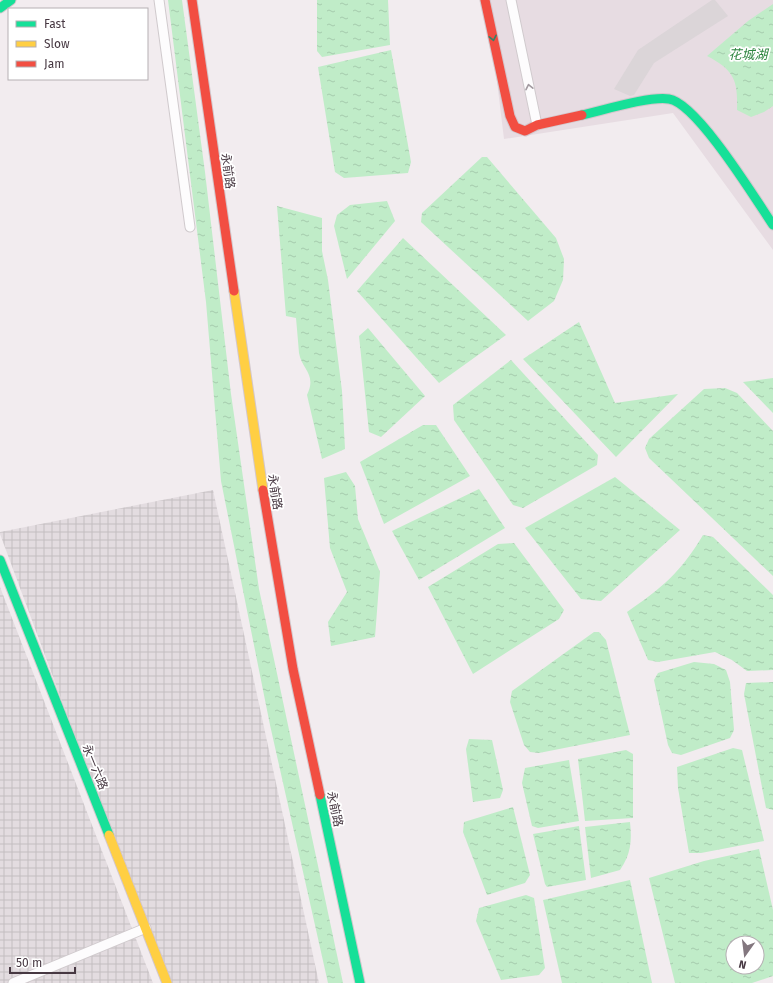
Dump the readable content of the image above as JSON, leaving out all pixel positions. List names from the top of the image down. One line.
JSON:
{"streets":{"street":["永前路","永一六路"]},"water":["花城湖"],"legend":["Fast","Slow","Jam"],"scale_bar":"50 m","north":"bottom"}
